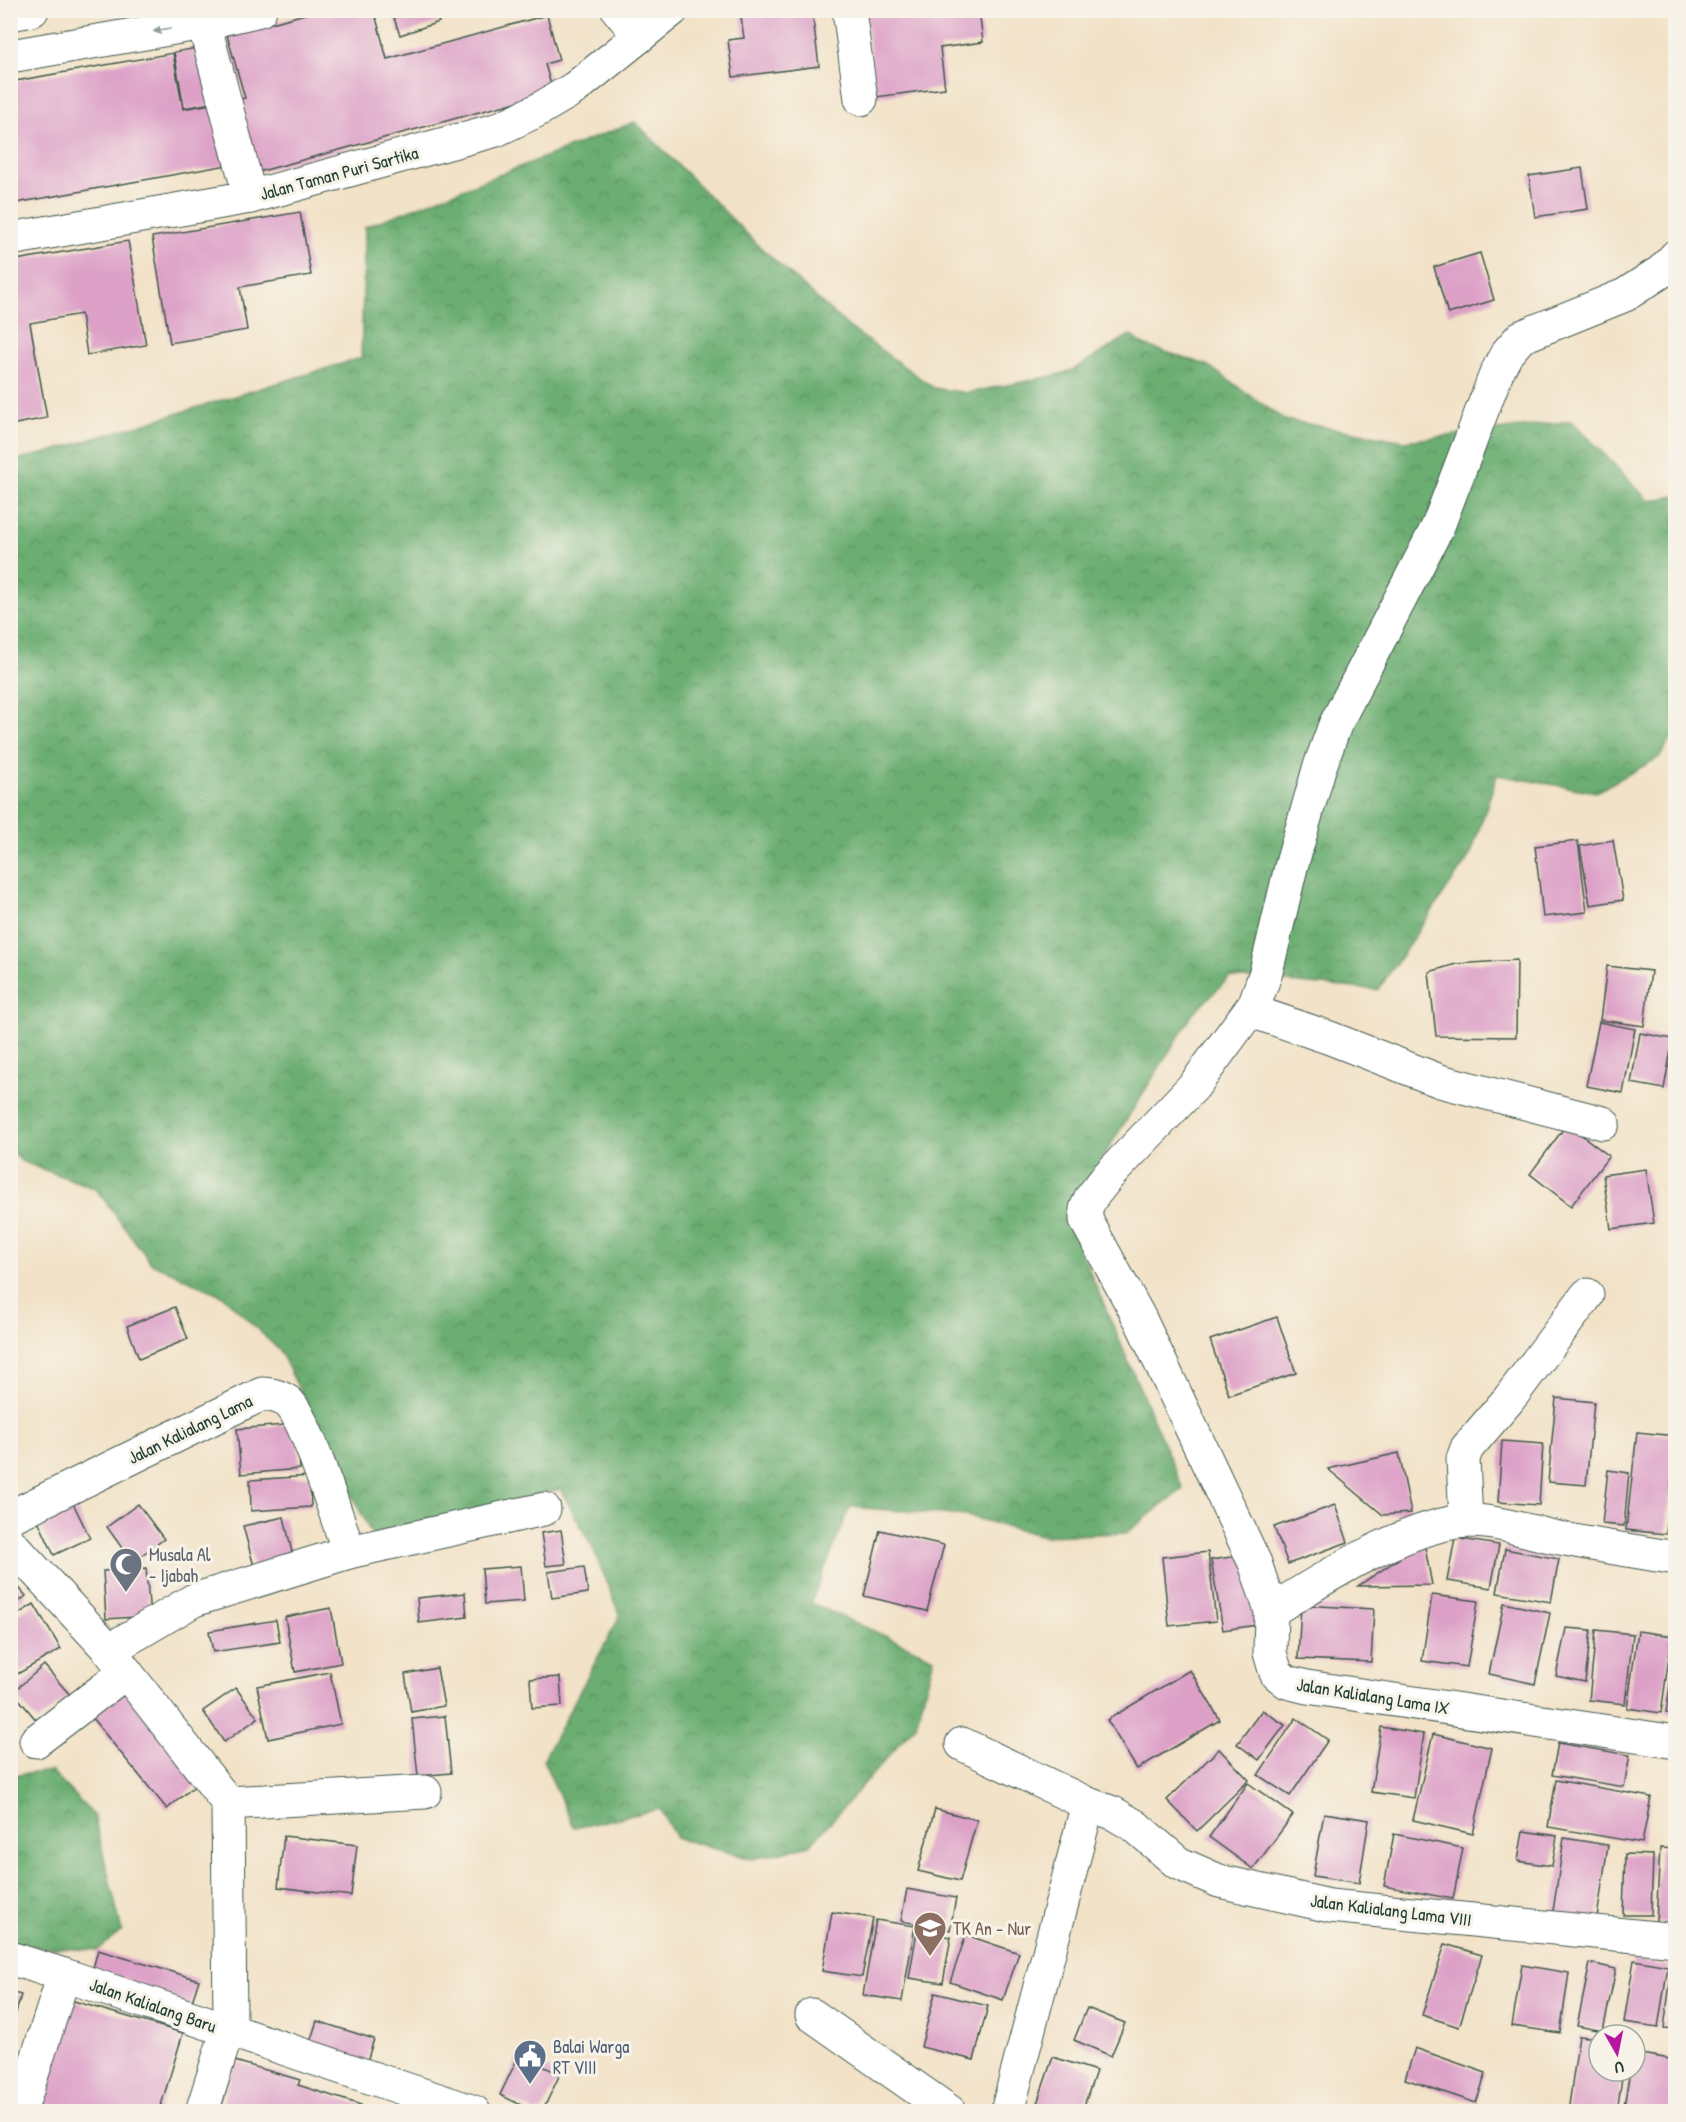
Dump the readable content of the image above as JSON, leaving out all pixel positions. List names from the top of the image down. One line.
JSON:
{"streets":{"street":["Jalan Taman Puri Sartika","Jalan Kalialang Lama","Jalan Kalialang Lama IX","Jalan Kalialang Lama VIII","Jalan Kalialang Baru"]},"places":{"mosque":["Musala Al - Ijabah"],"school or university":["TK An - Nur"],"public building":["Balai Warga RT VIII"]},"north":"bottom"}
